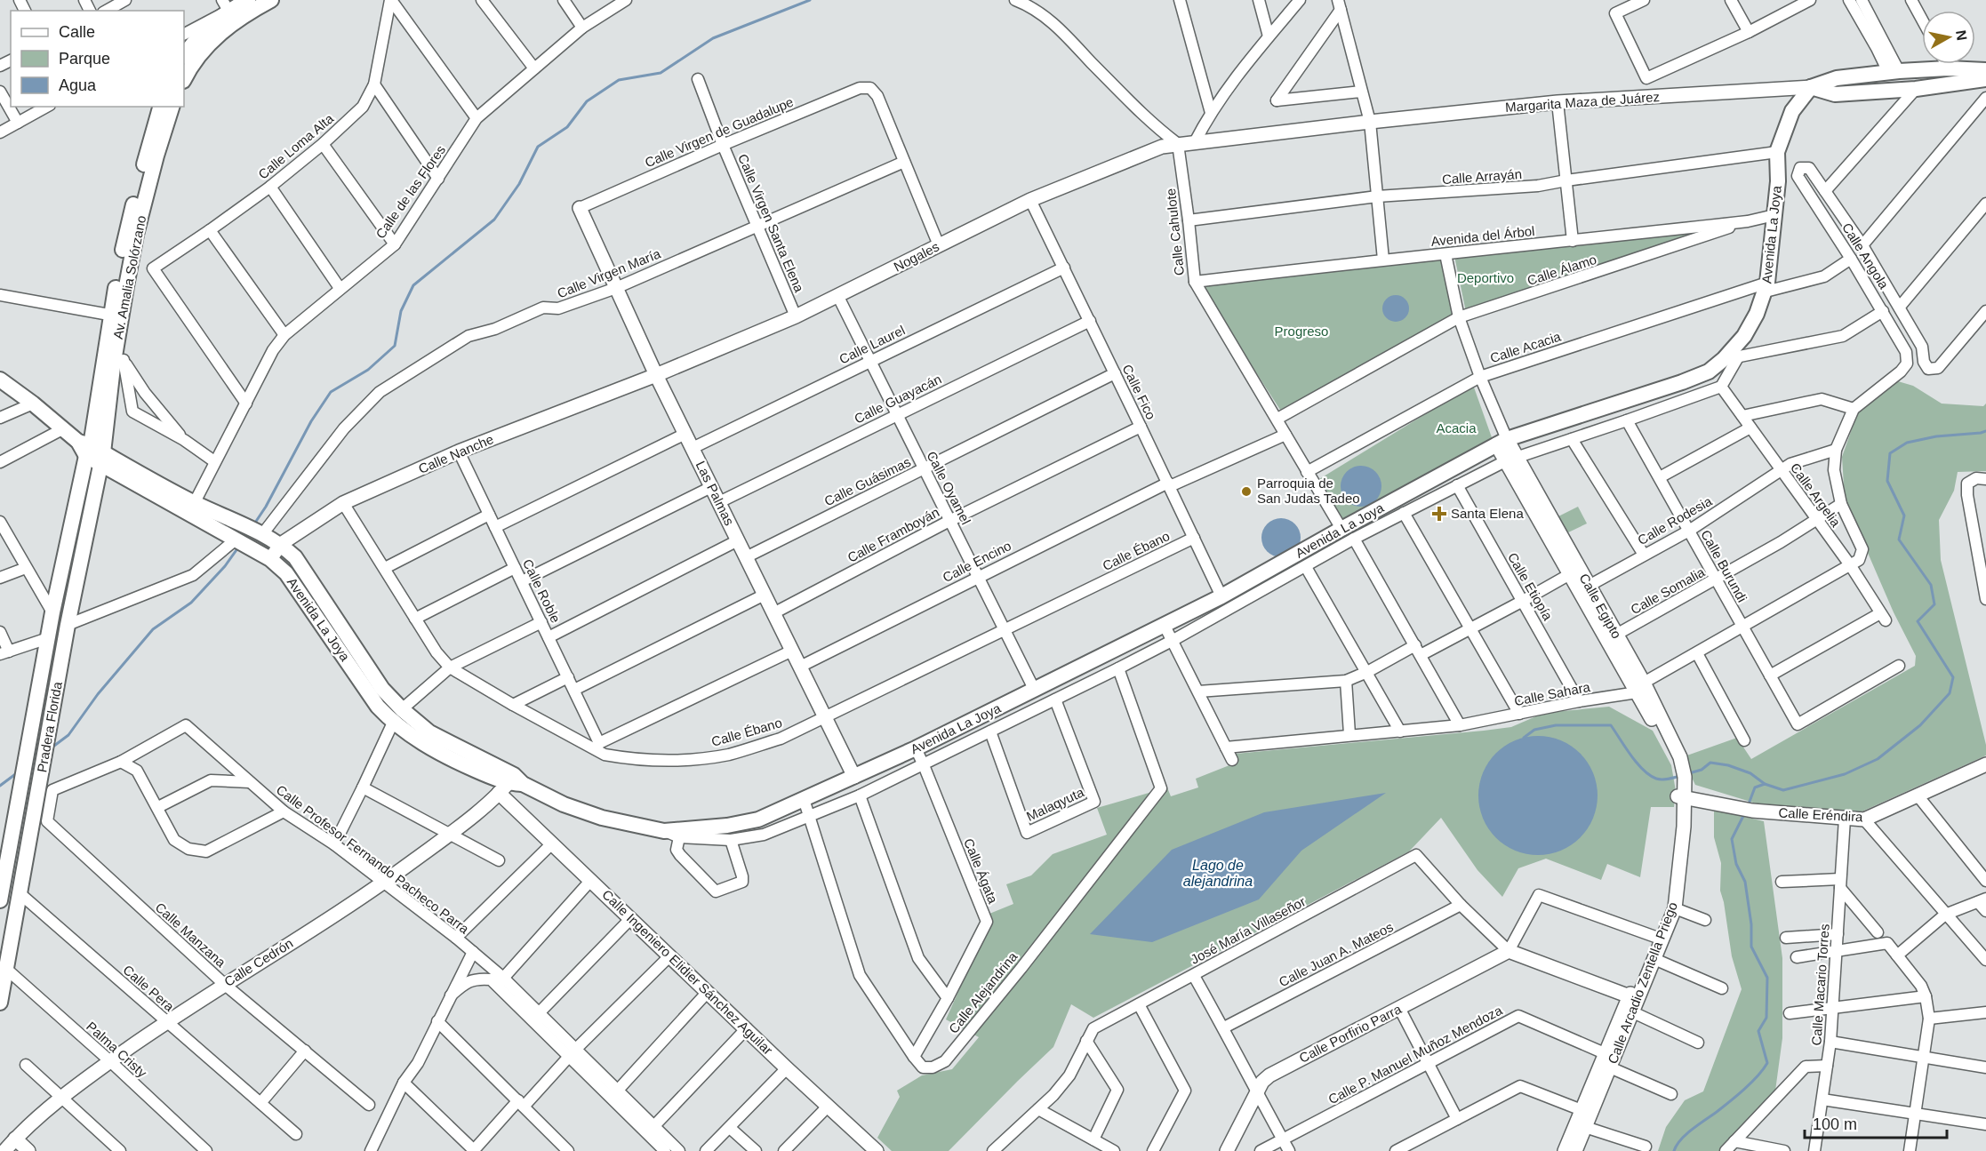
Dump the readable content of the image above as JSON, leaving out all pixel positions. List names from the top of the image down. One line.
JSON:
{"streets":{"main road":["Margarita Maza de Juárez","Avenida La Joya","Av. Amalia Solórzano","Pradera Florida"],"street":["Calle Virgen de Guadalupe","Calle Loma Alta","Calle Arrayán","Calle de las Flores","Calle Virgen Santa Elena","Calle Cahulote","Avenida del Árbol","Calle Angola","Nogales","Calle Álamo","Calle Virgen María","Calle Laurel","Calle Acacia","Calle Fico","Calle Guayacán","Calle Nanche","Calle Guásimas","Calle Oyamel","Las Palmas","Calle Argelia","Calle Rodesia","Calle Framboyán","Calle Ébano","Calle Encino","Calle Burundi","Calle Etiopía","Calle Roble","Calle Somalia","Calle Egipto","Calle Sahara","Malaqyuta","Calle Eréndira","Calle Profesor Fernando Pacheco Parra","Calle Ágata","José María Villaseñor","Calle Manzana","Calle Juan A. Mateos","Calle Cedrón","Calle Ingeniero Elidier Sánchez Aguilar","Calle Arcadio Zentella Priego","Calle Macario Torres","Calle Pera","Calle Alejandrina","Calle Porfirio Parra","Palma Cristy","Calle P. Manuel Muñoz Mendoza"]},"crossings":[["Margarita Maza de Juárez","Calle Cahulote"],["Margarita Maza de Juárez","Avenida La Joya"],["Margarita Maza de Juárez","Nogales"],["Calle Virgen de Guadalupe","Calle Virgen Santa Elena"],["Calle Virgen de Guadalupe","Calle Virgen María"],["Calle Virgen de Guadalupe","Las Palmas"],["Calle Loma Alta","Calle de las Flores"],["Calle Arrayán","Calle Cahulote"],["Calle Arrayán","Avenida La Joya"],["Calle de las Flores","Avenida La Joya"],["Calle Virgen Santa Elena","Nogales"],["Calle Virgen Santa Elena","Calle Virgen María"],["Calle Cahulote","Avenida La Joya"],["Calle Cahulote","Avenida del Árbol"],["Calle Cahulote","Nogales"],["Calle Cahulote","Calle Álamo"],["Calle Cahulote","Calle Acacia"],["Calle Cahulote","Calle Encino"],["Avenida La Joya","Avenida del Árbol"],["Avenida La Joya","Calle Virgen María"],["Avenida La Joya","Av. Amalia Solórzano"],["Avenida La Joya","Calle Acacia"],["Avenida La Joya","Calle Fico"],["Avenida La Joya","Calle Nanche"],["Avenida La Joya","Calle Oyamel"],["Avenida La Joya","Las Palmas"],["Avenida La Joya","Calle Argelia"],["Avenida La Joya","Calle Burundi"],["Avenida La Joya","Calle Etiopía"],["Avenida La Joya","Calle Egipto"],["Avenida La Joya","Pradera Florida"],["Avenida La Joya","Malaqyuta"],["Avenida La Joya","Calle Ágata"],["Avenida La Joya","Calle Cedrón"],["Avenida La Joya","Calle Ingeniero Elidier Sánchez Aguilar"],["Avenida La Joya","Calle Alejandrina"],["Avenida del Árbol","Calle Álamo"],["Calle Angola","Calle Acacia"],["Calle Angola","Calle Argelia"],["Calle Angola","Calle Rodesia"],["Calle Angola","Calle Somalia"],["Calle Angola","Calle Sahara"],["Nogales","Calle Fico"],["Nogales","Calle Nanche"],["Nogales","Calle Oyamel"],["Nogales","Las Palmas"],["Calle Virgen María","Las Palmas"],["Av. Amalia Solórzano","Pradera Florida"],["Calle Laurel","Calle Fico"],["Calle Laurel","Calle Oyamel"],["Calle Laurel","Las Palmas"],["Calle Fico","Calle Guayacán"],["Calle Fico","Calle Guásimas"],["Calle Fico","Calle Framboyán"],["Calle Fico","Calle Ébano"],["Calle Fico","Calle Encino"],["Calle Guayacán","Calle Oyamel"],["Calle Guayacán","Las Palmas"],["Calle Nanche","Las Palmas"],["Calle Nanche","Calle Ébano"],["Calle Nanche","Calle Roble"],["Calle Guásimas","Calle Oyamel"],["Calle Guásimas","Las Palmas"],["Calle Oyamel","Calle Framboyán"],["Calle Oyamel","Calle Ébano"],["Calle Oyamel","Calle Encino"],["Las Palmas","Calle Framboyán"],["Las Palmas","Calle Ébano"],["Las Palmas","Calle Encino"],["Calle Argelia","Calle Rodesia"],["Calle Argelia","Calle Burundi"],["Calle Argelia","Calle Somalia"],["Calle Argelia","Calle Sahara"],["Calle Rodesia","Calle Burundi"],["Calle Rodesia","Calle Egipto"],["Calle Ébano","Calle Roble"],["Calle Burundi","Calle Somalia"],["Calle Burundi","Calle Sahara"],["Calle Etiopía","Calle Sahara"],["Calle Somalia","Calle Egipto"],["Calle Egipto","Calle Sahara"],["Calle Egipto","Calle Arcadio Zentella Priego"],["Pradera Florida","Calle Pera"],["Pradera Florida","Palma Cristy"],["Calle Eréndira","Calle Arcadio Zentella Priego"],["Calle Eréndira","Calle Macario Torres"],["Calle Profesor Fernando Pacheco Parra","Calle Manzana"],["Calle Profesor Fernando Pacheco Parra","Calle Cedrón"],["Calle Ágata","Calle Alejandrina"],["José María Villaseñor","Calle Juan A. Mateos"],["Calle Manzana","Calle Cedrón"],["Calle Cedrón","Calle Ingeniero Elidier Sánchez Aguilar"],["Calle Cedrón","Calle Pera"],["Calle Cedrón","Palma Cristy"],["Calle Arcadio Zentella Priego","Calle P. Manuel Muñoz Mendoza"]],"water":["Lago de alejandrina"],"parks":["Deportivo","Progreso","Acacia"],"places":{"other":["Parroquia de San Judas Tadeo"],"health":["Santa Elena"]},"legend":["Calle","Parque","Agua"],"scale_bar":"100 m","north":"right"}
